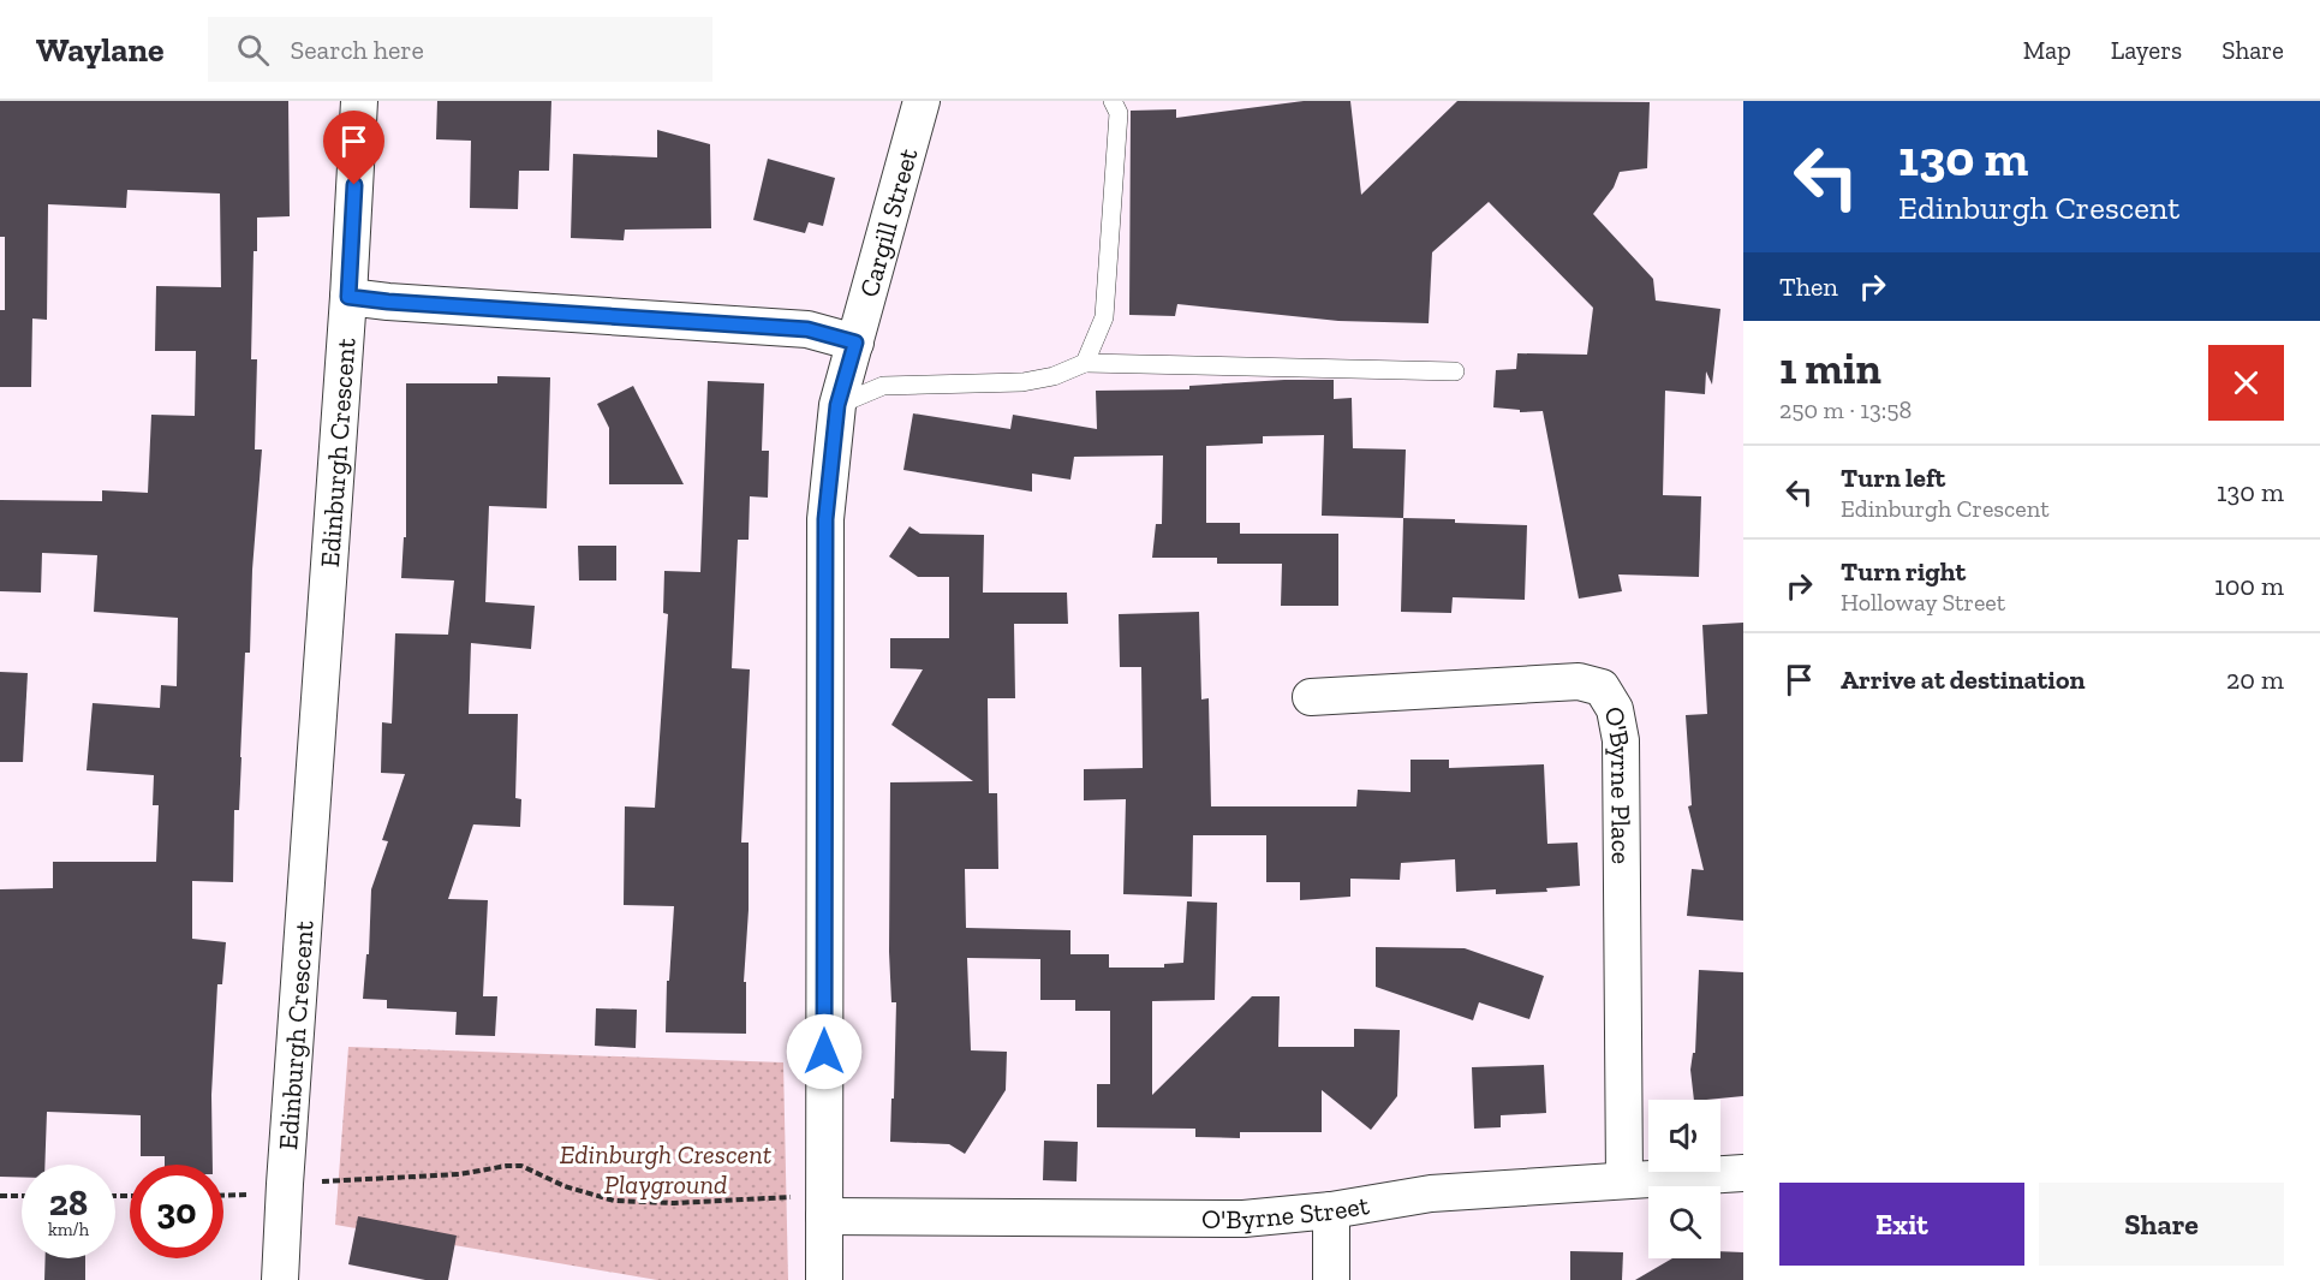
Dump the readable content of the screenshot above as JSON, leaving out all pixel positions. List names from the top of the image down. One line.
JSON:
{"streets":{"street":["Cargill Street","Edinburgh Crescent","O'Byrne Place","O'Byrne Street"]},"crossings":[["O'Byrne Place","O'Byrne Street"]],"parks":["Edinburgh Crescent Playground"],"page":{"header":"Waylane","search":"Search here","nav":["Map","Layers","Share"],"turn":["130 m","Edinburgh Crescent"],"then":"Then","heading":["1 min","250 m · 13:58"],"list":[{"name":"Turn left","note":"Edinburgh Crescent","value":"130 m"},{"name":"Turn right","note":"Holloway Street","value":"100 m"},{"name":"Arrive at destination","value":"20 m"}],"speed":"28 km/h","limit":"30","buttons":["Exit","Share"]}}
